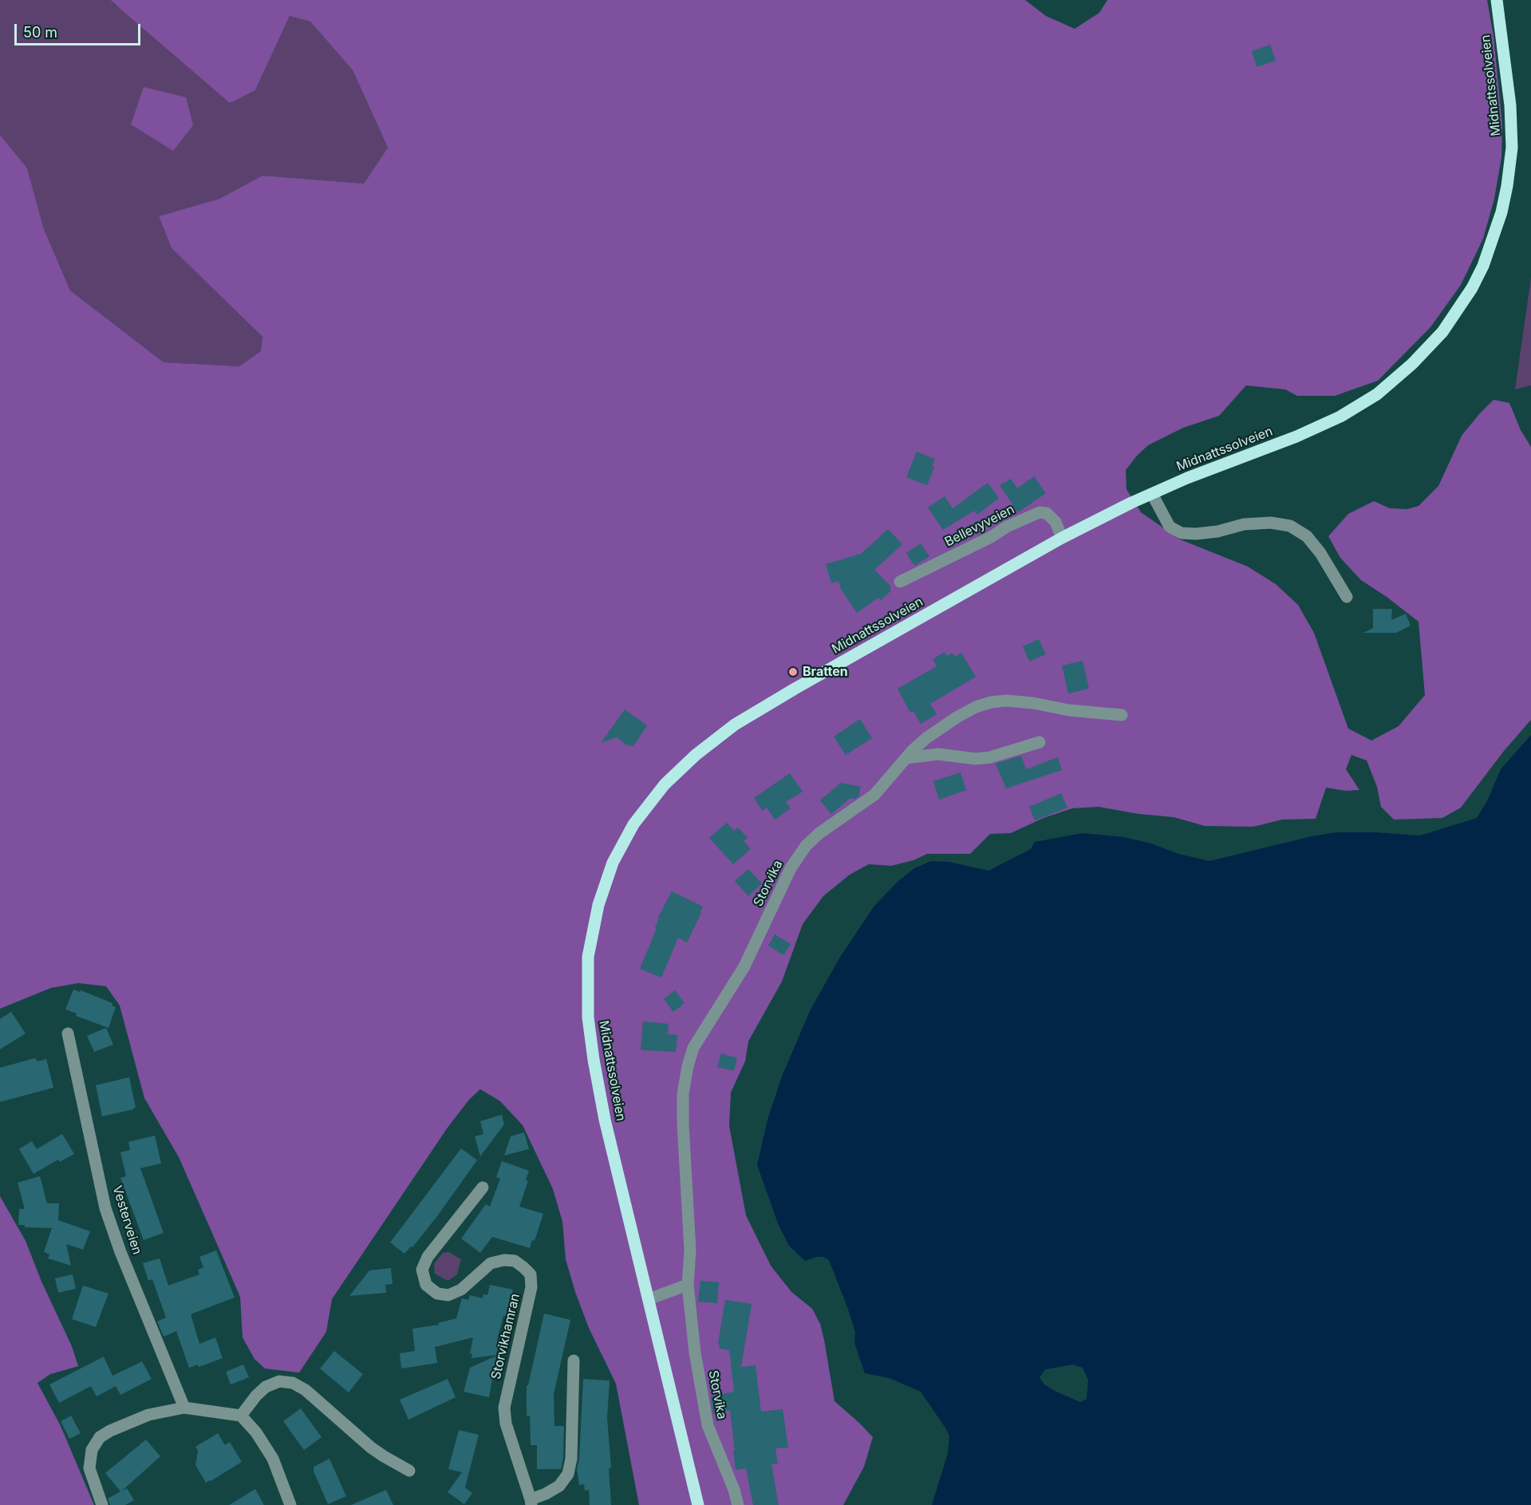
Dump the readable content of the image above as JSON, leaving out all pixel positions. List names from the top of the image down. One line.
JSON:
{"streets":{"main road":["Midnattssolveien"],"street":["Bellevyveien","Storvika","Vesterveien","Storvikhamran"]},"crossings":[["Midnattssolveien","Bellevyveien"]],"places":["Bratten"],"scale_bar":"50 m"}
